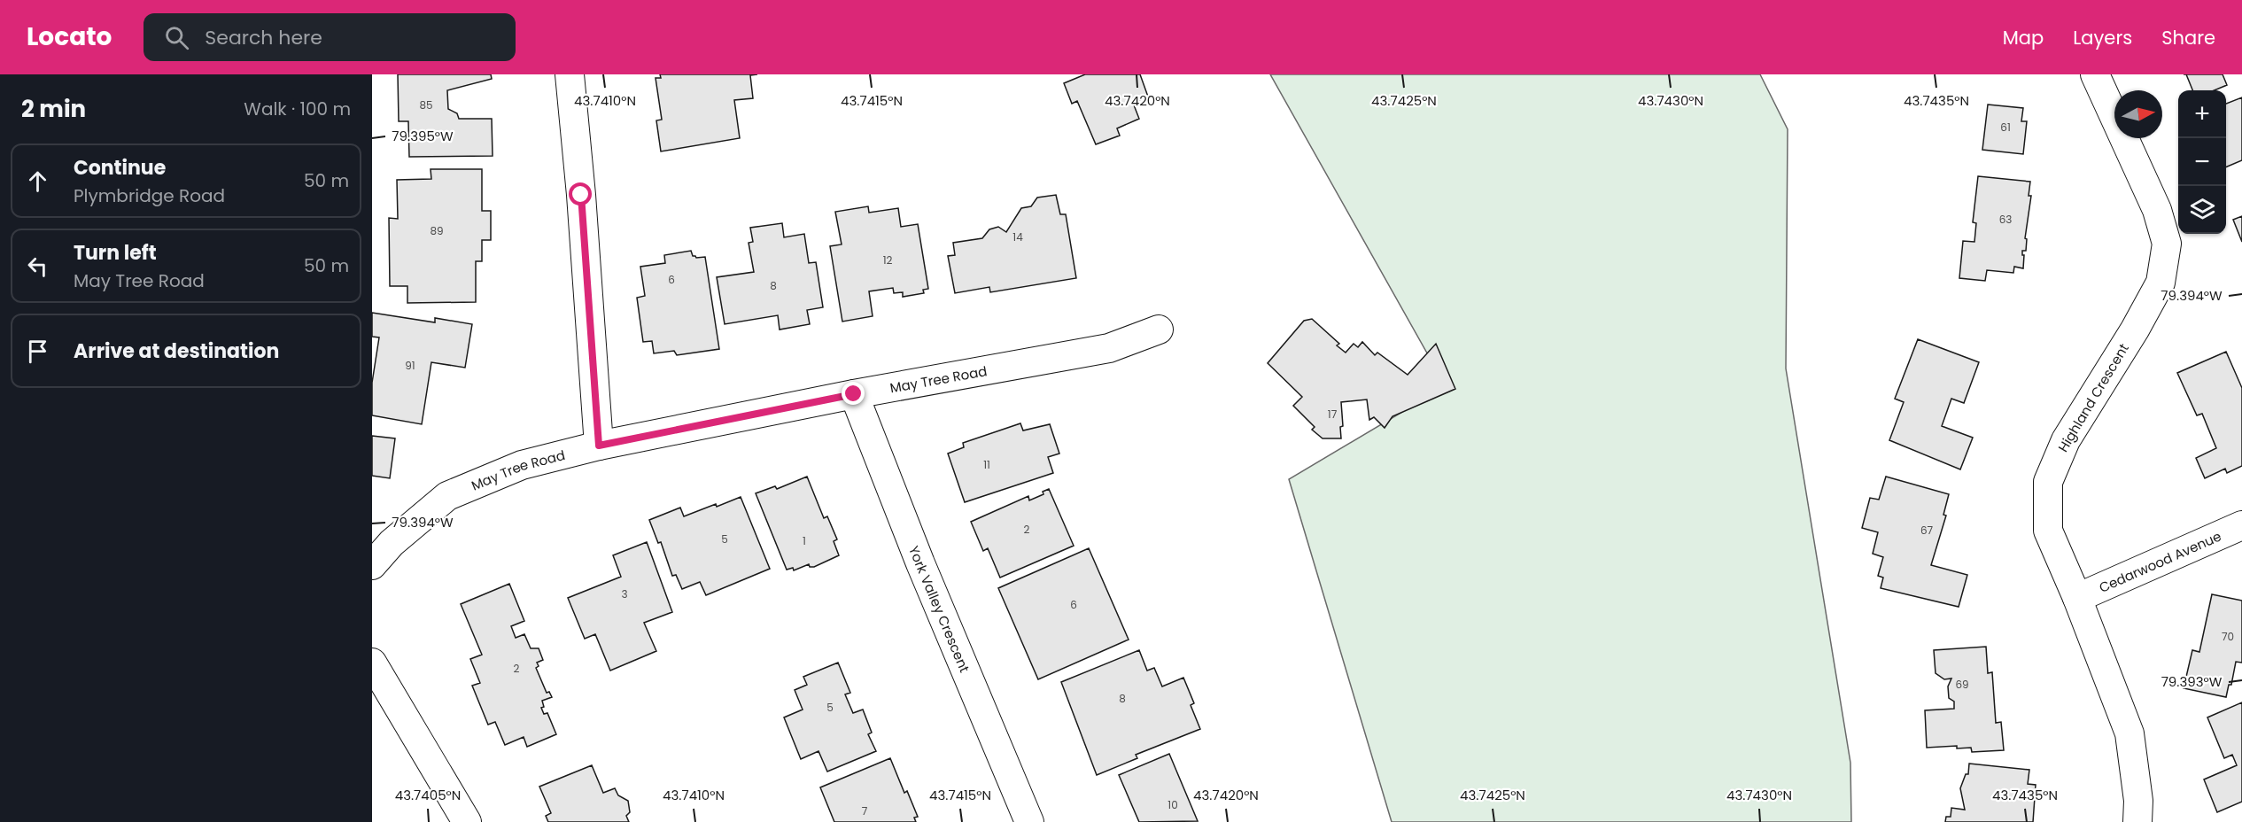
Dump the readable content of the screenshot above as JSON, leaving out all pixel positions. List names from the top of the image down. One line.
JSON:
{"streets":{"street":["May Tree Road","Highland Crescent","Cedarwood Avenue","York Valley Crescent"]},"crossings":[["May Tree Road","York Valley Crescent"],["Highland Crescent","Cedarwood Avenue"]],"house_numbers":["85","61","63","89","14","12","6","8","91","17","11","2","67","5","1","3","6","70","2","69","8","5","10","7"],"north":"right","page":{"header":"Locato","search":"Search here","nav":["Map","Layers","Share"],"heading":["2 min","Walk · 100 m"],"map_buttons":["+","−"],"list":[["Continue","Plymbridge Road","50 m"],["Turn left","May Tree Road","50 m"],"Arrive at destination"]},"coordinates":["43.7410°N","43.7415°N","43.7420°N","43.7425°N","43.7430°N","43.7435°N","79.395°W","79.394°W","79.393°W","43.7405°N"]}
